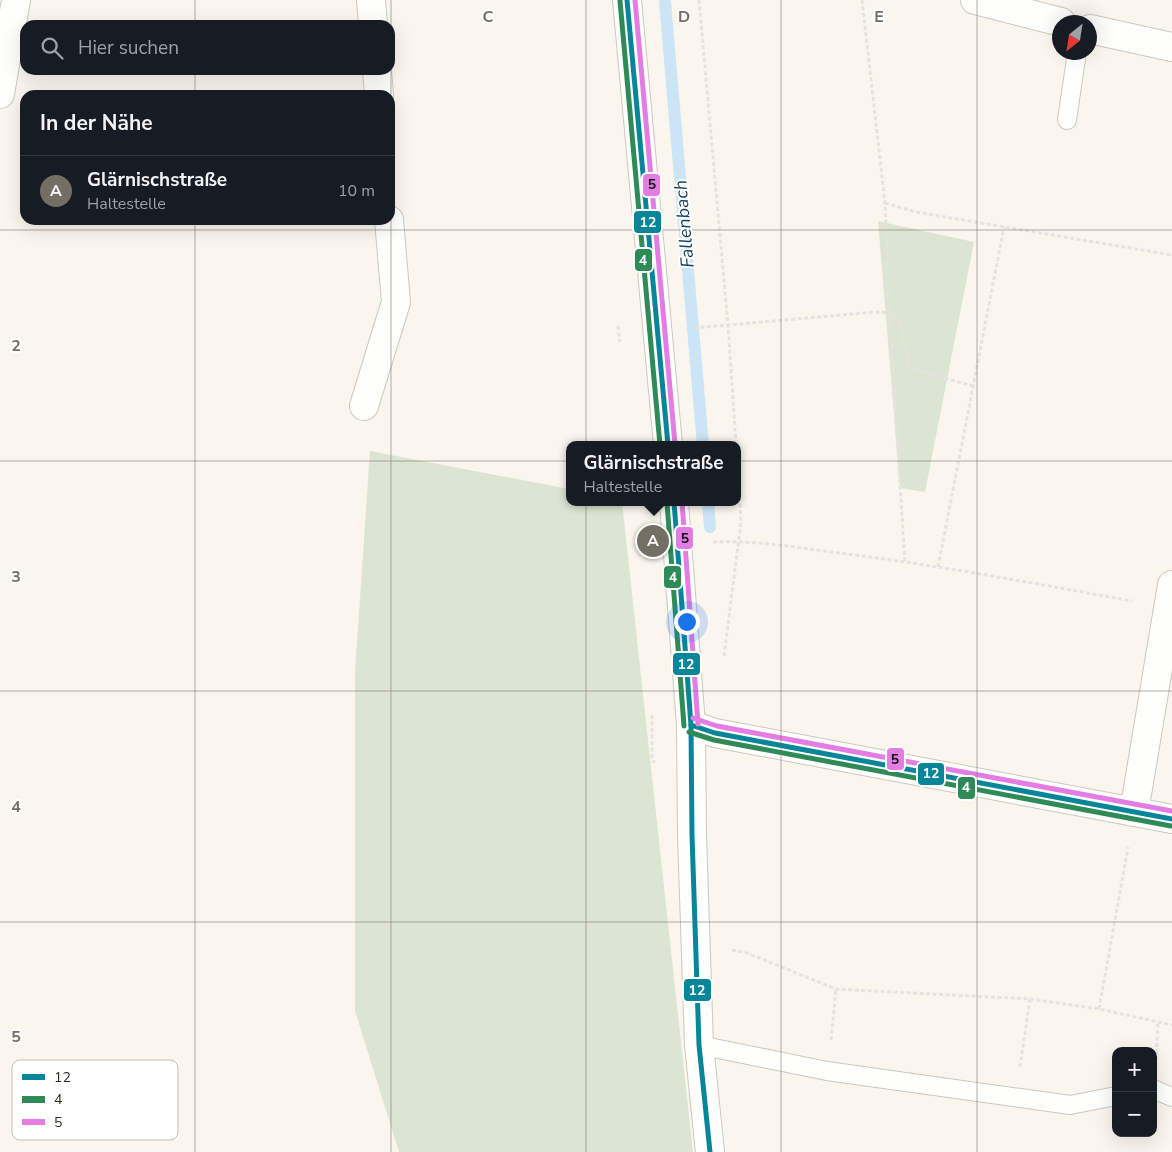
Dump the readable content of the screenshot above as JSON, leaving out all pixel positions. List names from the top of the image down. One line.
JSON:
{"water":["Fallenbach"],"lines":["transit line 12","transit line 5","transit line 4"],"legend":["12","4","5"],"north":"bottom left","page":{"search":"Hier suchen","heading":"In der Nähe","list":[{"mark":"A","name":"Glärnischstraße","note":"Haltestelle","value":"10 m"}],"popup":["Glärnischstraße","Haltestelle"],"pins":"A","map_buttons":["+","−"]},"grid":{"columns":["C","D","E"],"rows":["2","3","4","5"]}}
